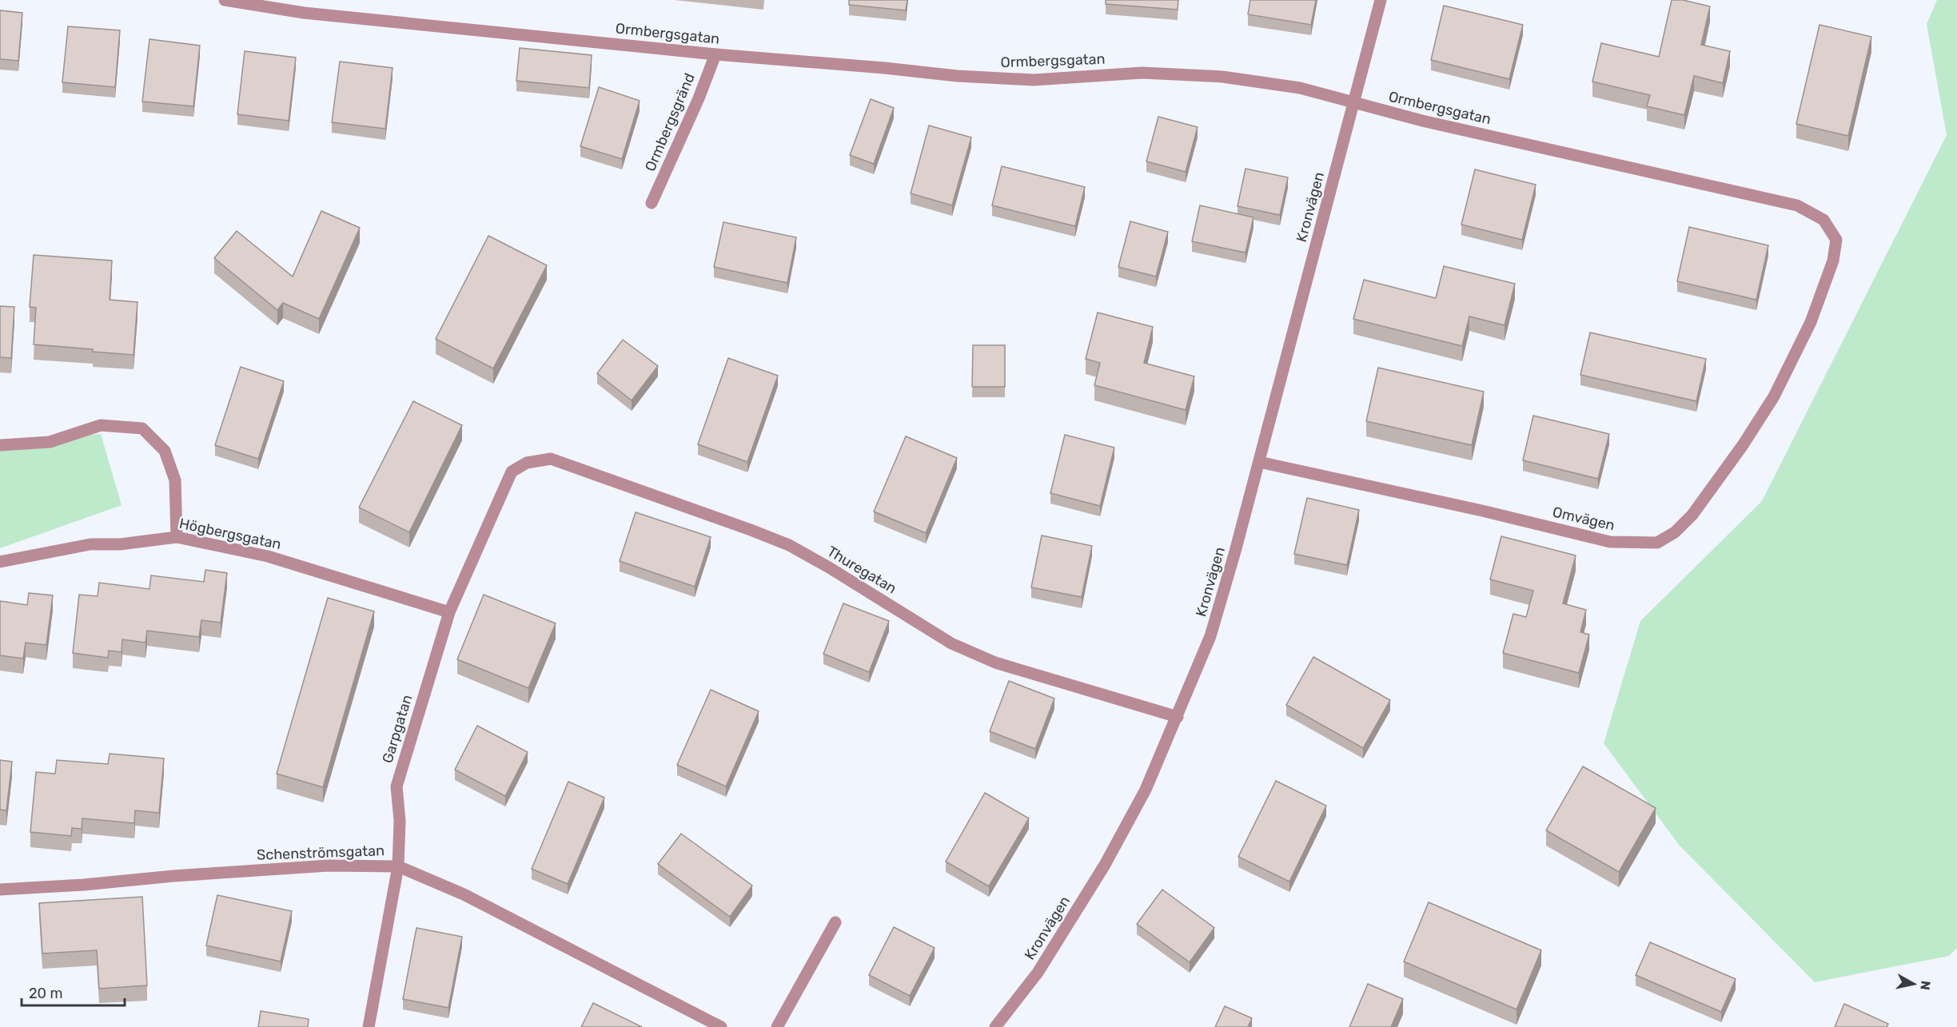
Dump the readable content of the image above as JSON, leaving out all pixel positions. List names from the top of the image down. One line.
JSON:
{"streets":{"street":["Ormbergsgatan","Ormbergsgränd","Kronvägen","Omvägen","Högbergsgatan","Thuregatan","Garpgatan","Schenströmsgatan"]},"crossings":[["Ormbergsgatan","Ormbergsgränd"],["Ormbergsgatan","Kronvägen"],["Ormbergsgatan","Omvägen"],["Kronvägen","Omvägen"],["Kronvägen","Thuregatan"],["Högbergsgatan","Garpgatan"],["Thuregatan","Garpgatan"],["Garpgatan","Schenströmsgatan"]],"scale_bar":"20 m","north":"right"}
